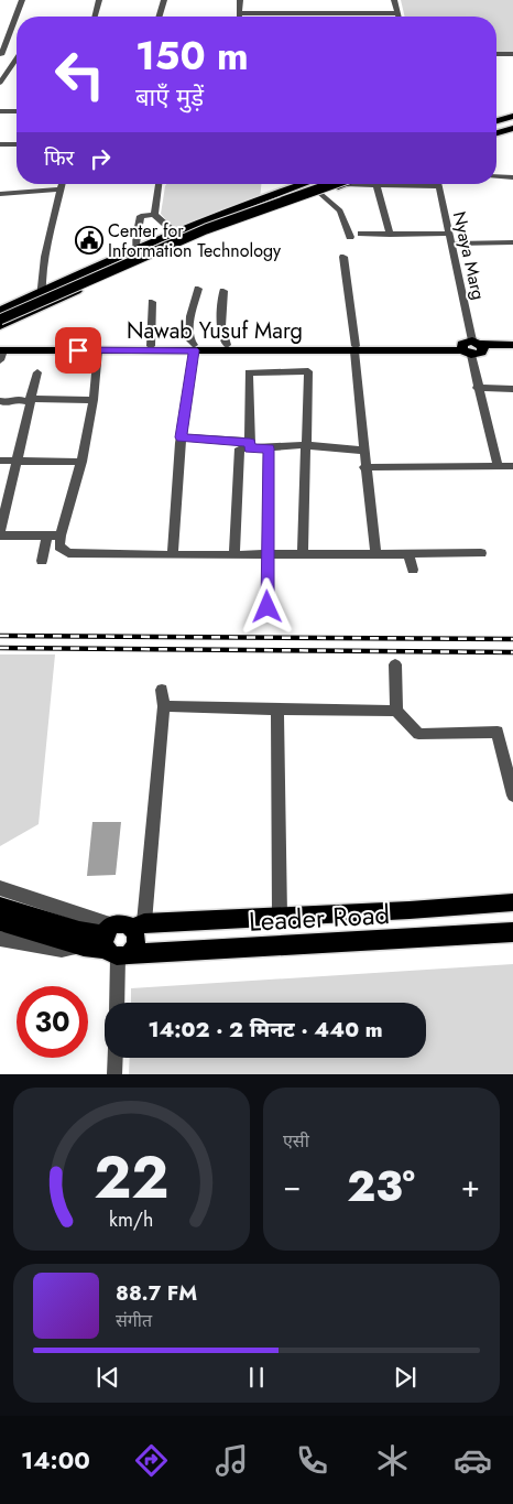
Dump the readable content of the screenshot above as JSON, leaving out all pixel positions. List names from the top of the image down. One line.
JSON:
{"streets":{"main road":["Nawab Yusuf Marg","Leader Road"],"street":["Nyaya Marg"]},"crossings":[["Nyaya Marg","Nawab Yusuf Marg"]],"places":{"public building":["Center for Information Technology"]},"page":{"turn":["150 m","बाएँ मुड़ें"],"then":"फिर","limit":"30","trip":"14:02 · 2 मिनट · 440 m","tile":"एसी","heat":["−","23°","+"],"song":["88.7 FM","संगीत"],"tabs":"14:00","gauge":["22","km/h"]}}
